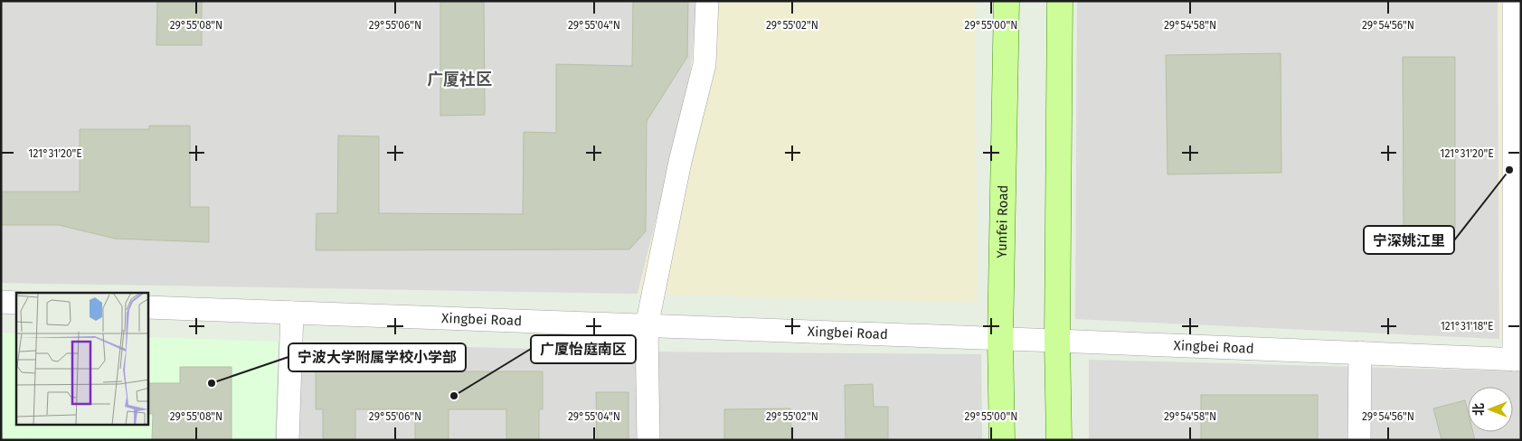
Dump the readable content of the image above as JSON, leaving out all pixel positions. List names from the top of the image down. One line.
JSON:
{"streets":{"main road":["Yunfei Road"],"street":["Xingbei Road"]},"crossings":[["Yunfei Road","Xingbei Road"]],"districts":["广厦社区"],"places":["宁深姚江里","宁波大学附属学校小学部","广厦怡庭南区"],"north":"left","coordinates":["29°55'08\"N","29°55'06\"N","29°55'04\"N","29°55'02\"N","29°55'00\"N","29°54'58\"N","29°54'56\"N","121°31'20\"E","121°31'18\"E"]}
